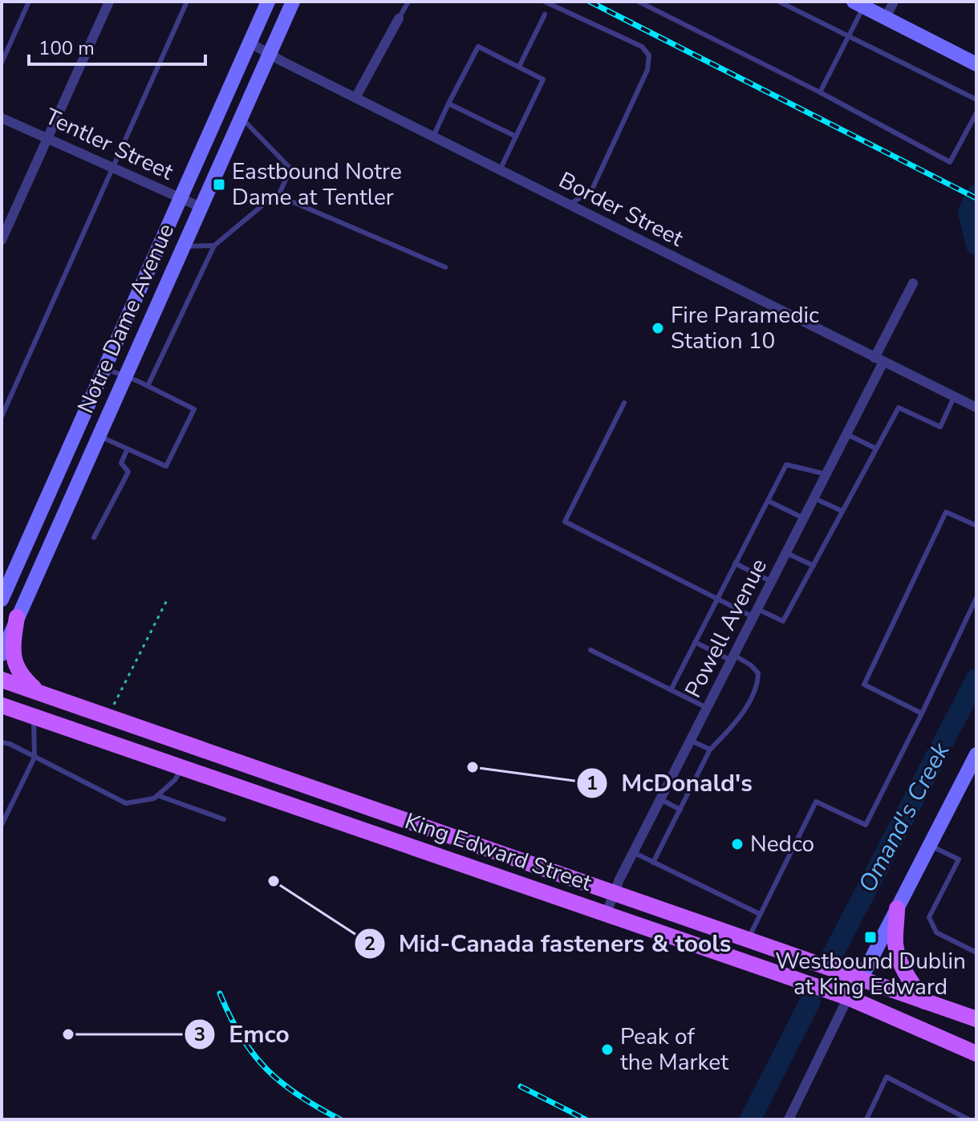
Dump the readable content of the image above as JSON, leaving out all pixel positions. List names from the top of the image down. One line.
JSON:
{"streets":{"main road":["Notre Dame Avenue","King Edward Street"],"street":["Tentler Street","Border Street","Powell Avenue"]},"crossings":[["Tentler Street","Notre Dame Avenue"],["Border Street","Notre Dame Avenue"],["Border Street","Powell Avenue"],["Powell Avenue","King Edward Street"]],"water":["Omand's Creek"],"places":{"transit":["Eastbound Notre Dame at Tentler","Westbound Dublin at King Edward"],"other":["Fire Paramedic Station 10","McDonald's","Nedco","Mid-Canada fasteners & tools","Emco","Peak of the Market"]},"scale_bar":"100 m"}
